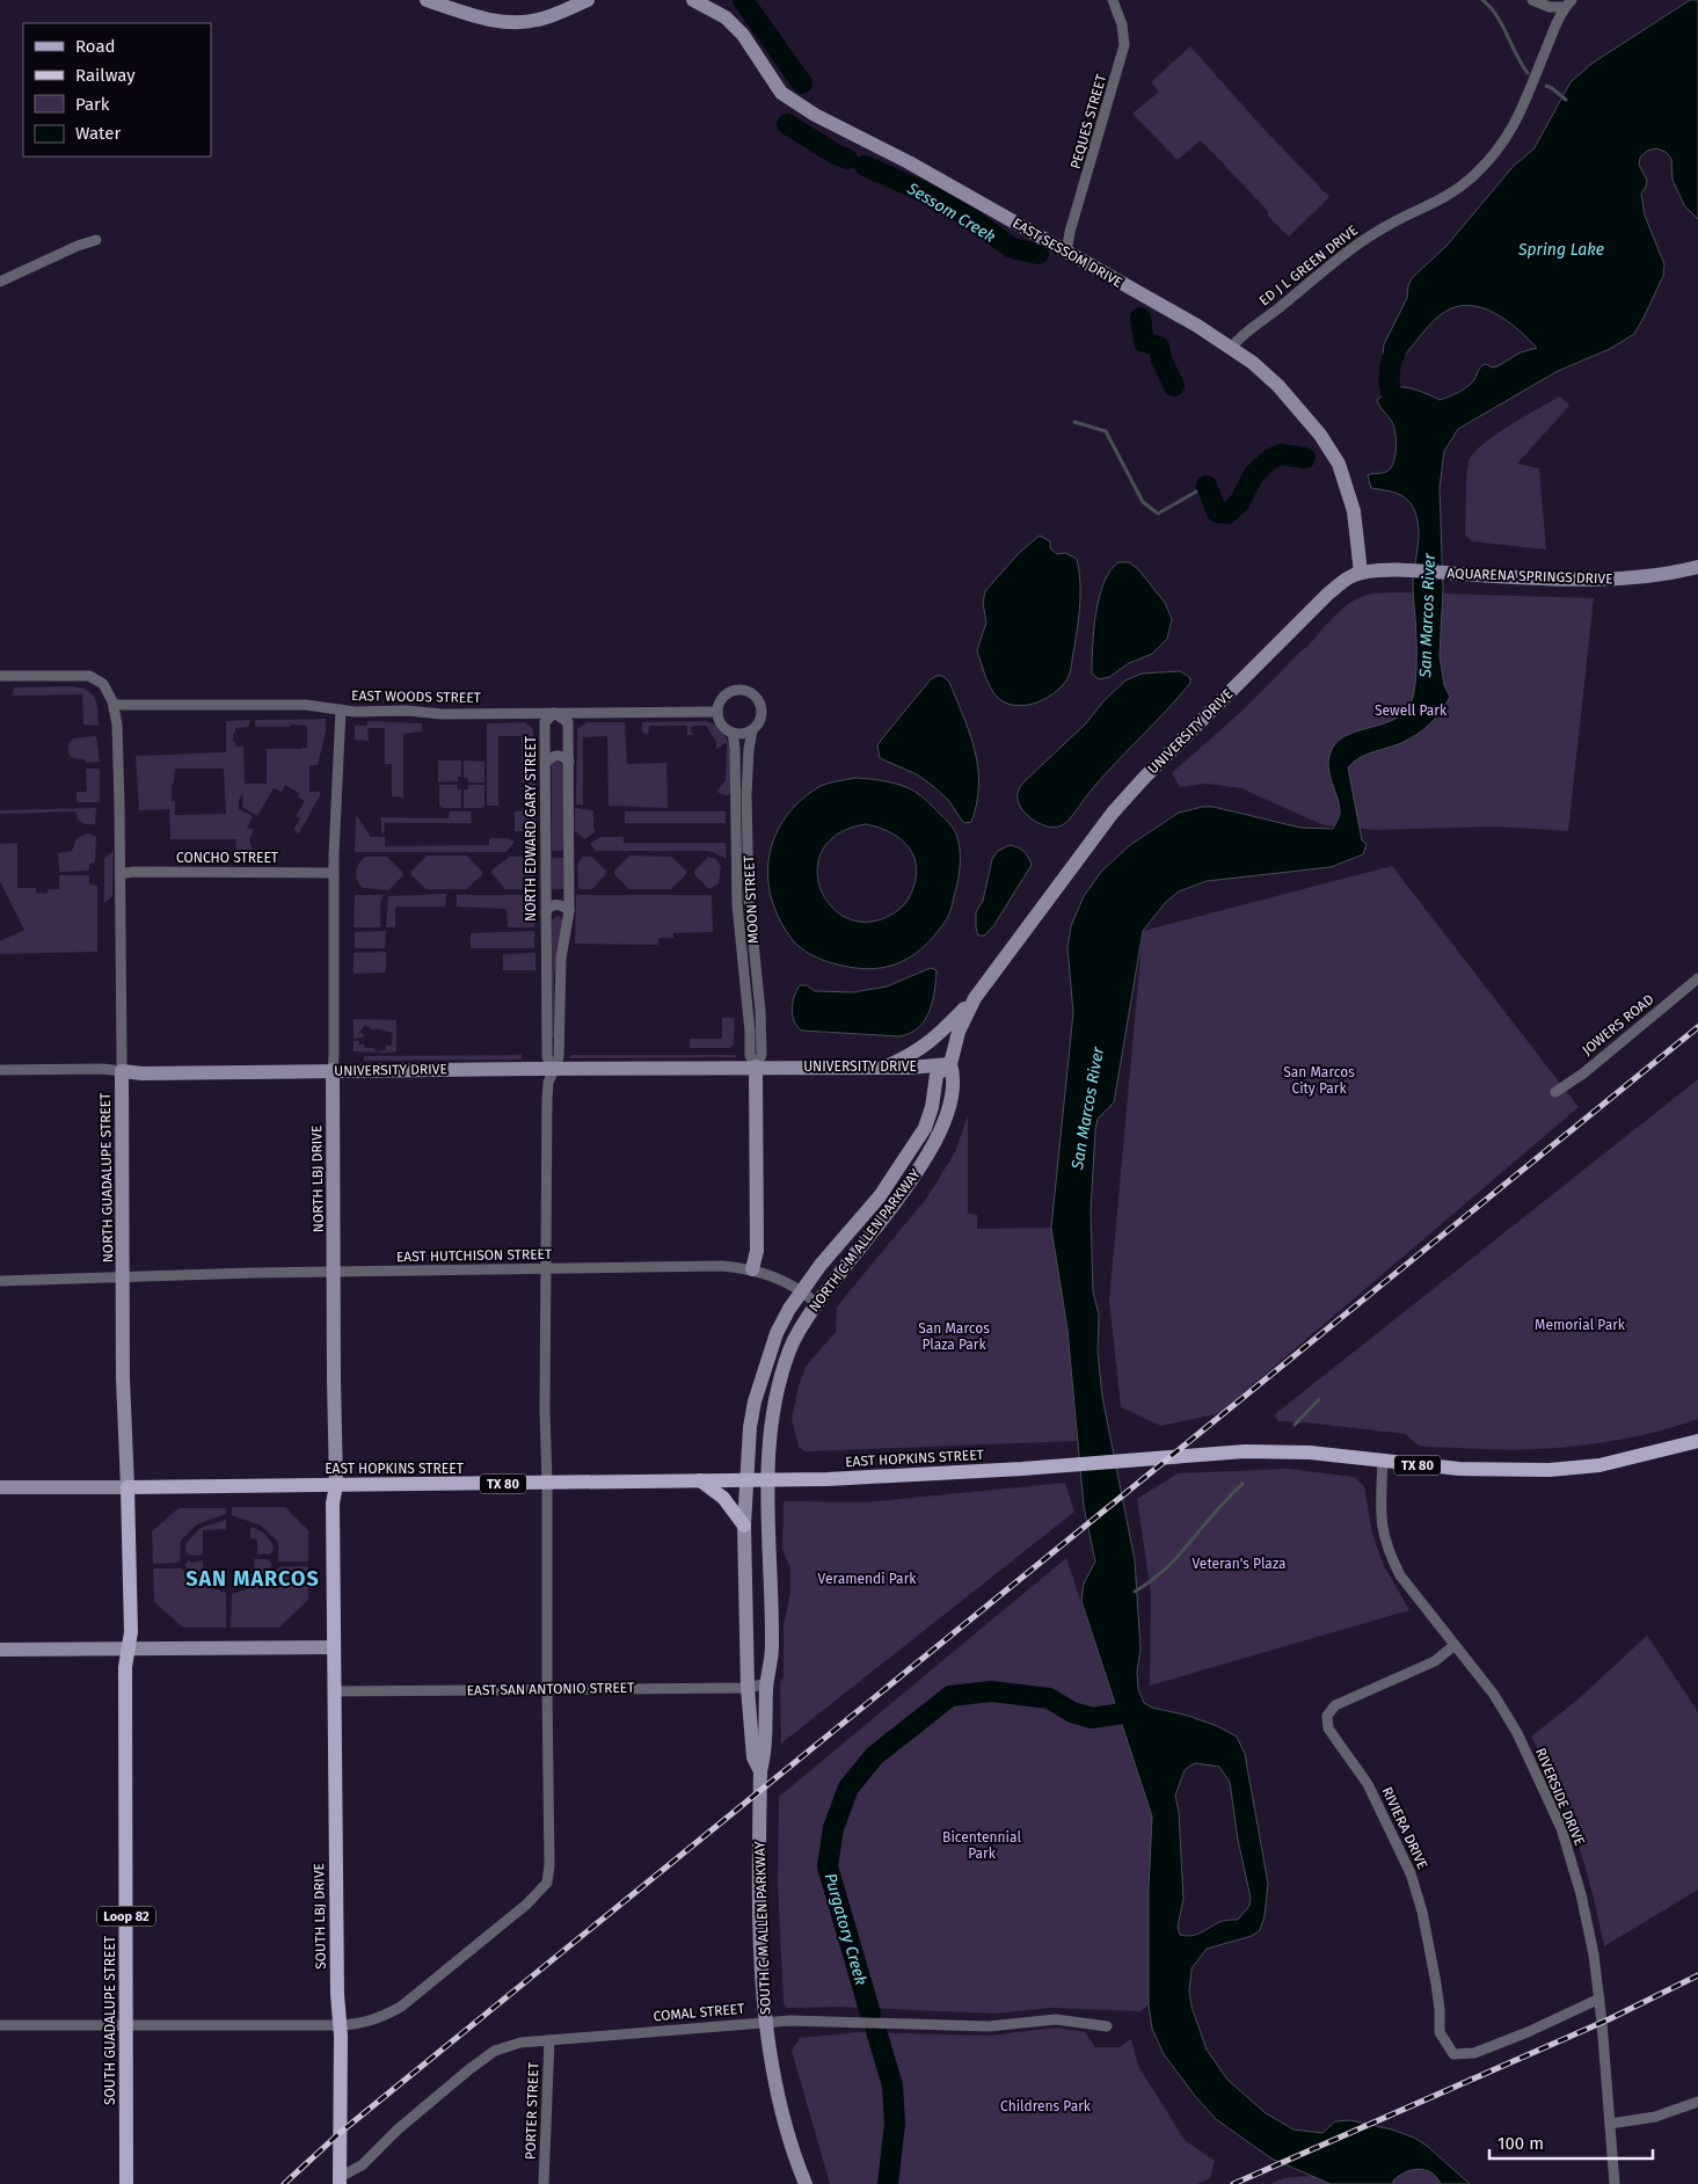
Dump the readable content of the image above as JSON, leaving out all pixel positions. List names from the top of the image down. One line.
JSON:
{"streets":{"main road":["EAST SESSOM DRIVE","AQUARENA SPRINGS DRIVE","UNIVERSITY DRIVE","MOON STREET","NORTH GUADALUPE STREET","NORTH LBJ DRIVE","NORTH C M ALLEN PARKWAY","EAST HOPKINS STREET","TX 80","Loop 82","SOUTH LBJ DRIVE","SOUTH C M ALLEN PARKWAY","SOUTH GUADALUPE STREET"],"street":["PEQUES STREET","ED J L GREEN DRIVE","EAST WOODS STREET","NORTH EDWARD GARY STREET","CONCHO STREET","JOWERS ROAD","EAST HUTCHISON STREET","EAST SAN ANTONIO STREET","RIVERSIDE DRIVE","RIVIERA DRIVE","COMAL STREET","PORTER STREET"]},"crossings":[["PEQUES STREET","EAST SESSOM DRIVE"],["EAST SESSOM DRIVE","ED J L GREEN DRIVE"],["EAST SESSOM DRIVE","AQUARENA SPRINGS DRIVE"],["EAST SESSOM DRIVE","UNIVERSITY DRIVE"],["AQUARENA SPRINGS DRIVE","UNIVERSITY DRIVE"],["EAST WOODS STREET","NORTH EDWARD GARY STREET"],["EAST WOODS STREET","MOON STREET"],["EAST WOODS STREET","NORTH GUADALUPE STREET"],["EAST WOODS STREET","NORTH LBJ DRIVE"],["UNIVERSITY DRIVE","NORTH EDWARD GARY STREET"],["UNIVERSITY DRIVE","MOON STREET"],["UNIVERSITY DRIVE","NORTH GUADALUPE STREET"],["UNIVERSITY DRIVE","NORTH LBJ DRIVE"],["UNIVERSITY DRIVE","NORTH C M ALLEN PARKWAY"],["CONCHO STREET","NORTH GUADALUPE STREET"],["CONCHO STREET","NORTH LBJ DRIVE"],["MOON STREET","EAST HUTCHISON STREET"],["NORTH GUADALUPE STREET","EAST HUTCHISON STREET"],["NORTH GUADALUPE STREET","EAST HOPKINS STREET"],["NORTH GUADALUPE STREET","SOUTH GUADALUPE STREET"],["NORTH LBJ DRIVE","EAST HUTCHISON STREET"],["NORTH LBJ DRIVE","EAST HOPKINS STREET"],["NORTH LBJ DRIVE","SOUTH LBJ DRIVE"],["NORTH C M ALLEN PARKWAY","EAST HUTCHISON STREET"],["NORTH C M ALLEN PARKWAY","EAST HOPKINS STREET"],["NORTH C M ALLEN PARKWAY","EAST SAN ANTONIO STREET"],["NORTH C M ALLEN PARKWAY","SOUTH C M ALLEN PARKWAY"],["EAST HOPKINS STREET","RIVERSIDE DRIVE"],["EAST SAN ANTONIO STREET","SOUTH LBJ DRIVE"],["EAST SAN ANTONIO STREET","SOUTH C M ALLEN PARKWAY"],["RIVERSIDE DRIVE","RIVIERA DRIVE"],["SOUTH LBJ DRIVE","COMAL STREET"],["SOUTH C M ALLEN PARKWAY","COMAL STREET"],["COMAL STREET","PORTER STREET"]],"districts":["SAN MARCOS"],"water":["Sessom Creek","Spring Lake","San Marcos River","Purgatory Creek"],"parks":["Sewell Park","San Marcos City Park","Memorial Park","San Marcos Plaza Park","Veteran's Plaza","Veramendi Park","Bicentennial Park","Childrens Park"],"legend":["Road","Railway","Park","Water"],"scale_bar":"100 m"}
